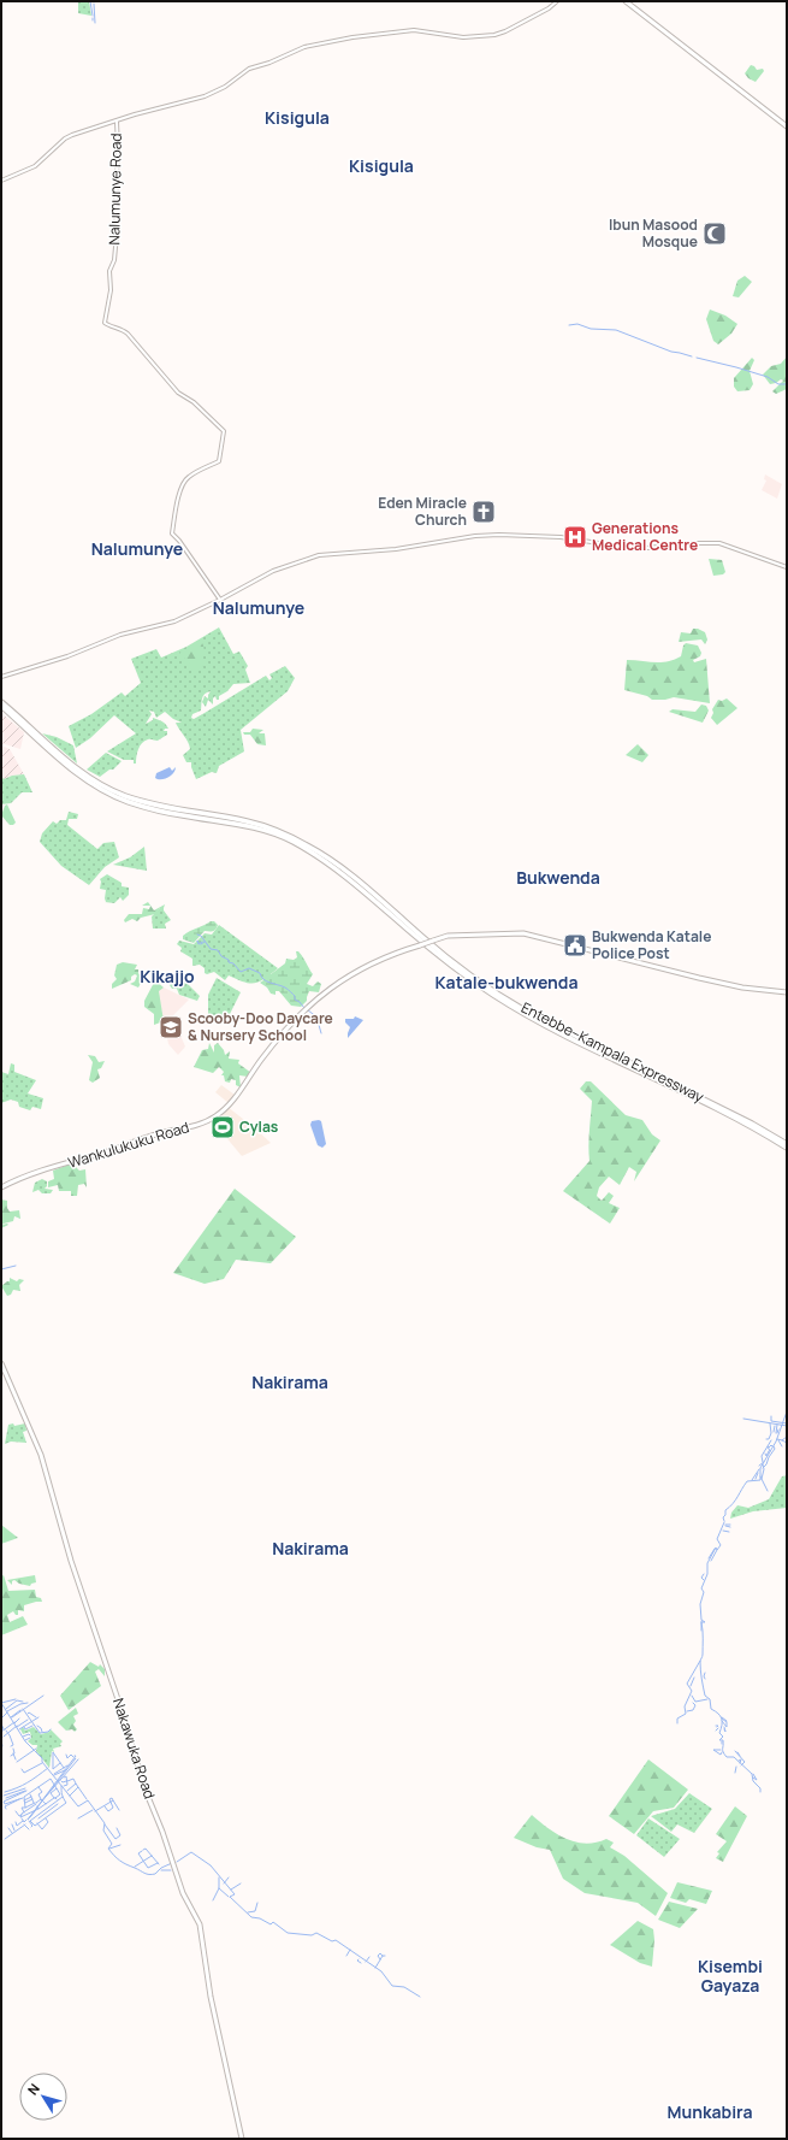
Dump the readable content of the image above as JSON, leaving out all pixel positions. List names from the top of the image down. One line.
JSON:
{"streets":{"highway":["Entebbe–Kampala Expressway"],"main road":["Wankulukuku Road","Nakawuka Road"],"street":["Nalumunye Road"]},"districts":["Kisigula","Kisigula","Nalumunye","Nalumunye","Bukwenda","Kikajjo","Katale-bukwenda","Nakirama","Nakirama","Kisembi Gayaza","Munkabira"],"places":{"mosque":["Ibun Masood Mosque"],"church":["Eden Miracle Church"],"hospital":["Generations Medical Centre"],"public building":["Bukwenda Katale Police Post"],"school or university":["Scooby-Doo Daycare & Nursery School"],"sports":["Cylas"]},"north":"top left"}
